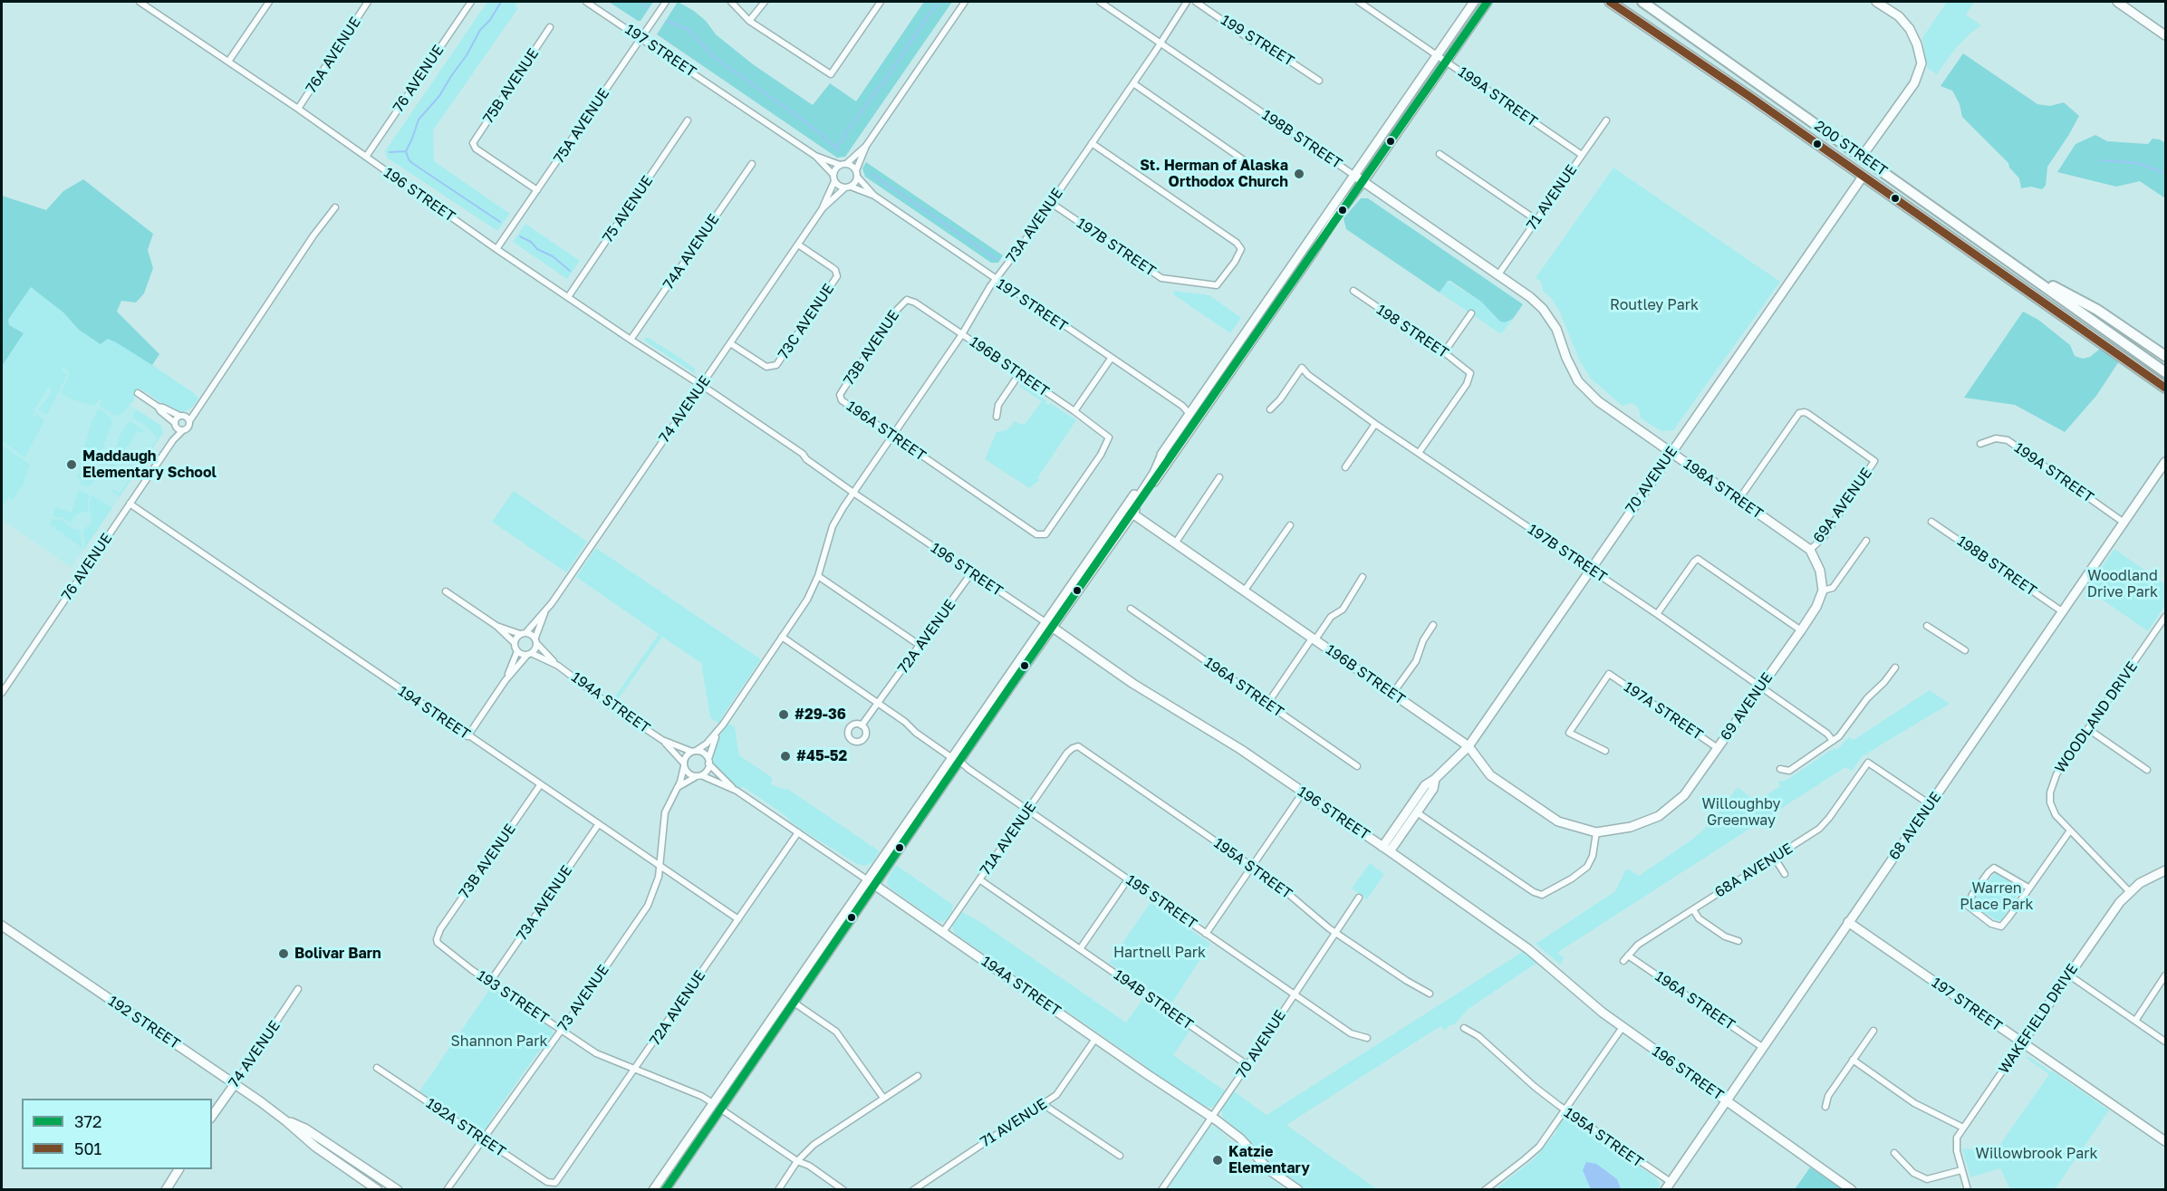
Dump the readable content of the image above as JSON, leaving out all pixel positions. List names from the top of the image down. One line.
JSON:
{"streets":{"main road":["200 STREET"],"street":["199 STREET","197 STREET","76A AVENUE","76 AVENUE","75B AVENUE","199A STREET","75A AVENUE","198B STREET","196 STREET","71 AVENUE","75 AVENUE","73A AVENUE","197B STREET","74A AVENUE","73C AVENUE","198 STREET","73B AVENUE","196B STREET","74 AVENUE","196A STREET","70 AVENUE","198A STREET","69A AVENUE","72A AVENUE","194A STREET","69 AVENUE","197A STREET","194 STREET","WOODLAND DRIVE","68 AVENUE","71A AVENUE","195A STREET","68A AVENUE","195 STREET","193 STREET","73 AVENUE","194B STREET","WAKEFIELD DRIVE","192 STREET","192A STREET"]},"crossings":[["197 STREET","75A AVENUE"],["197 STREET","73A AVENUE"],["197 STREET","74 AVENUE"],["197 STREET","68 AVENUE"],["197 STREET","WAKEFIELD DRIVE"],["76A AVENUE","196 STREET"],["76 AVENUE","196 STREET"],["76 AVENUE","194 STREET"],["75B AVENUE","75A AVENUE"],["199A STREET","71 AVENUE"],["199A STREET","68 AVENUE"],["75A AVENUE","196 STREET"],["198B STREET","71 AVENUE"],["198B STREET","73A AVENUE"],["198B STREET","198A STREET"],["198B STREET","68 AVENUE"],["200 STREET","70 AVENUE"],["196 STREET","75 AVENUE"],["196 STREET","73A AVENUE"],["196 STREET","74A AVENUE"],["196 STREET","74 AVENUE"],["196 STREET","70 AVENUE"],["196 STREET","72A AVENUE"],["196 STREET","68 AVENUE"],["71 AVENUE","194A STREET"],["73A AVENUE","197B STREET"],["73A AVENUE","196B STREET"],["73A AVENUE","196A STREET"],["73A AVENUE","194 STREET"],["73A AVENUE","193 STREET"],["197B STREET","198 STREET"],["197B STREET","70 AVENUE"],["197B STREET","69 AVENUE"],["73C AVENUE","74 AVENUE"],["73B AVENUE","196B STREET"],["73B AVENUE","196A STREET"],["73B AVENUE","194 STREET"],["73B AVENUE","193 STREET"],["196B STREET","196A STREET"],["196B STREET","70 AVENUE"],["196B STREET","69 AVENUE"],["74 AVENUE","194A STREET"],["74 AVENUE","192 STREET"],["196A STREET","68 AVENUE"],["196A STREET","68A AVENUE"],["70 AVENUE","198A STREET"],["70 AVENUE","194A STREET"],["70 AVENUE","195A STREET"],["70 AVENUE","195 STREET"],["70 AVENUE","194B STREET"],["198A STREET","69A AVENUE"],["72A AVENUE","194A STREET"],["72A AVENUE","194 STREET"],["72A AVENUE","195 STREET"],["72A AVENUE","193 STREET"],["72A AVENUE","192A STREET"],["194A STREET","71A AVENUE"],["194A STREET","73 AVENUE"],["69 AVENUE","197A STREET"],["194 STREET","73 AVENUE"],["WOODLAND DRIVE","WAKEFIELD DRIVE"],["68 AVENUE","195A STREET"],["68 AVENUE","68A AVENUE"],["71A AVENUE","195A STREET"],["71A AVENUE","195 STREET"],["71A AVENUE","194B STREET"],["193 STREET","73 AVENUE"],["73 AVENUE","192A STREET"]],"parks":["Routley Park","Woodland Drive Park","Willoughby Greenway","Warren Place Park","Hartnell Park","Shannon Park","Willowbrook Park"],"places":["St. Herman of Alaska Orthodox Church","Maddaugh Elementary School","#29-36","#45-52","Bolivar Barn","Katzie Elementary"],"lines":["transit line 372","transit line 501"],"legend":["372","501"]}
